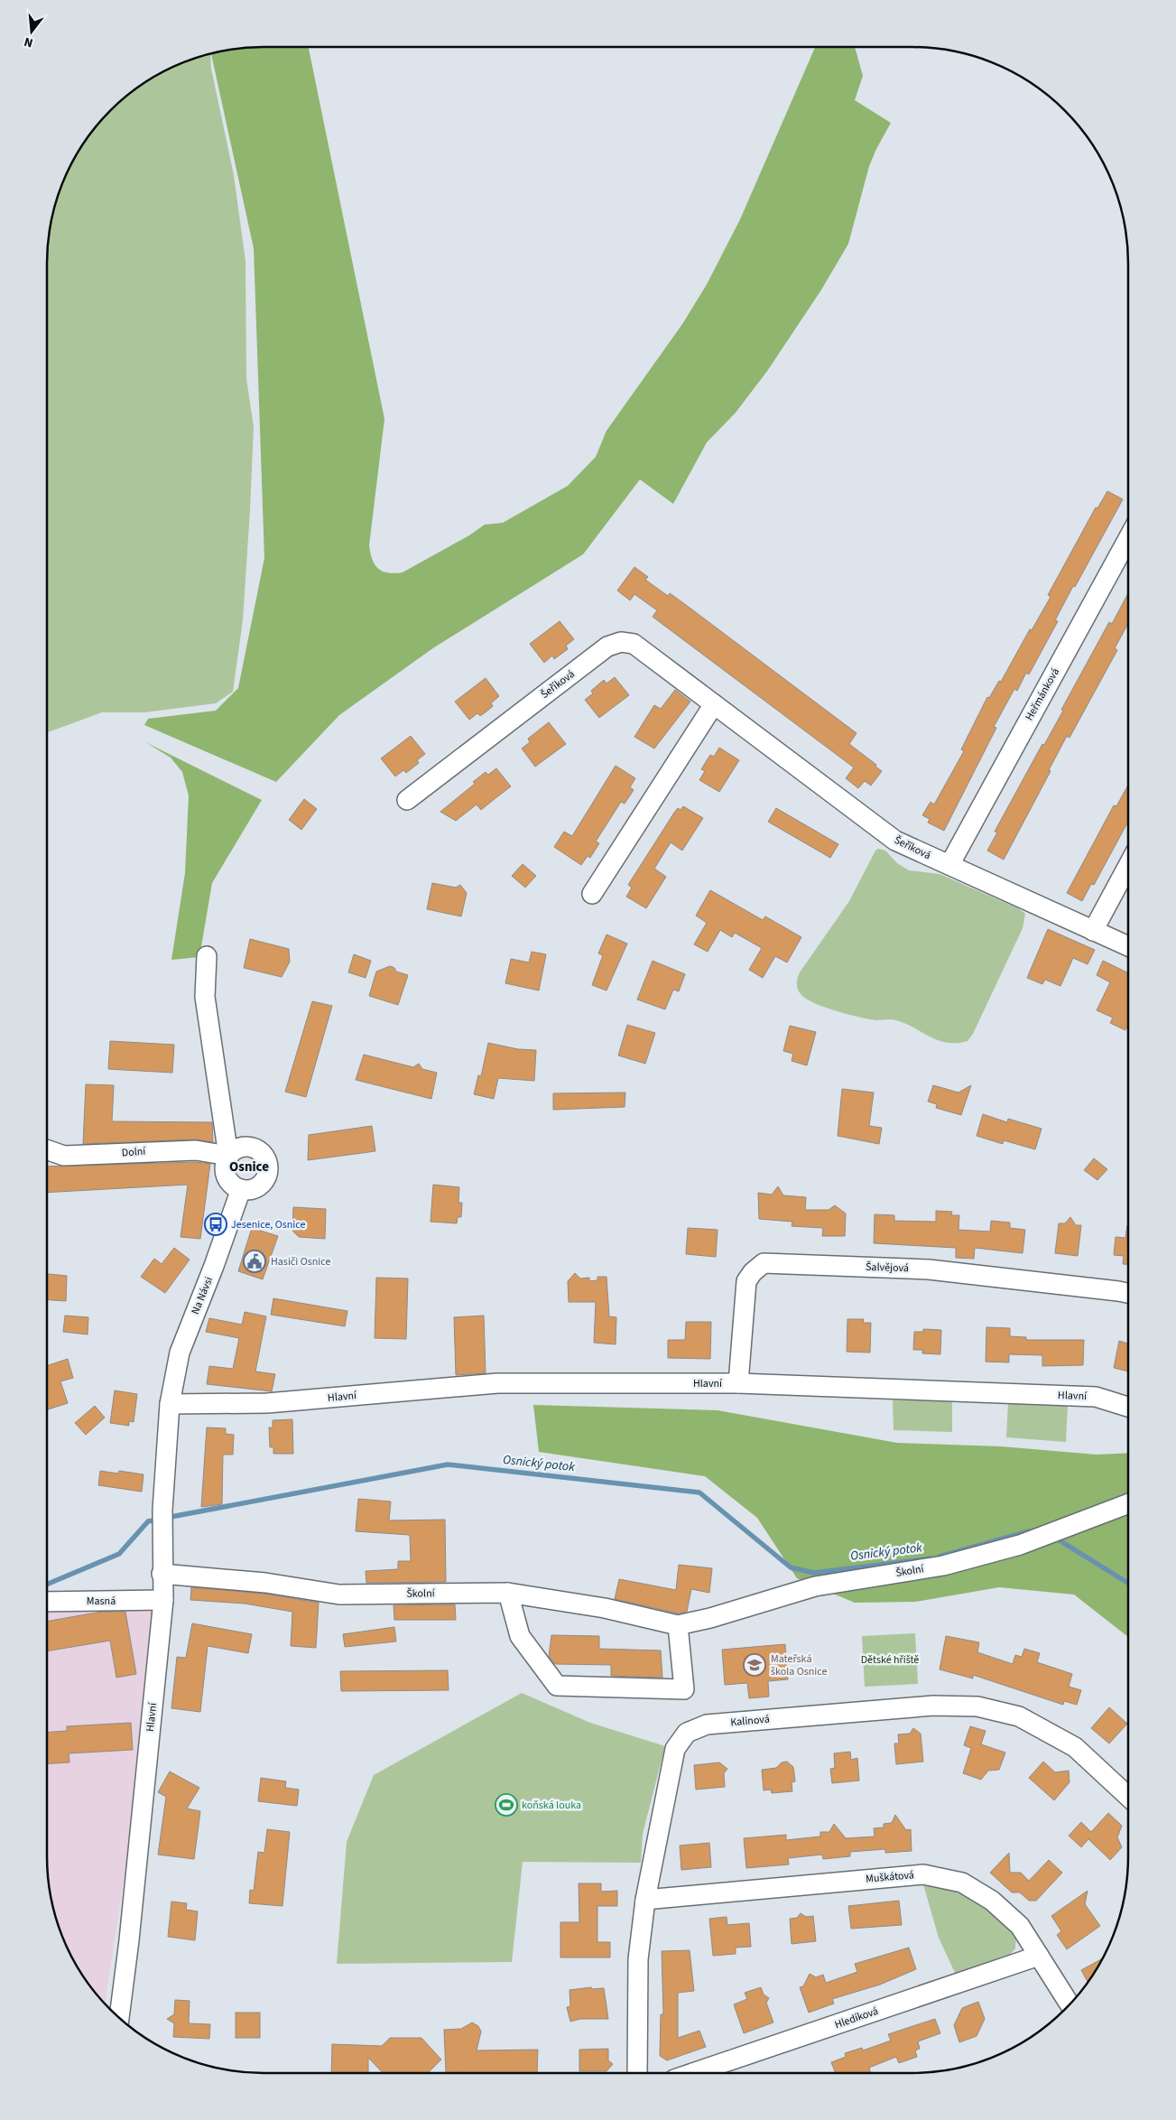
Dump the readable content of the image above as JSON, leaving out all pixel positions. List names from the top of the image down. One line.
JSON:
{"streets":{"street":["Šeříková","Heřmánková","Dolní","Šalvějová","Na Návsi","Hlavní","Školní","Masná","Kalinová","Muškátová","Hledíková"]},"crossings":[["Šeříková","Heřmánková"],["Dolní","Na Návsi"],["Šalvějová","Hlavní"],["Na Návsi","Hlavní"],["Hlavní","Školní"],["Hlavní","Masná"],["Kalinová","Muškátová"],["Muškátová","Hledíková"]],"districts":["Osnice"],"water":["Osnický potok"],"parks":["Dětské hřiště"],"places":{"bus stop":["Jesenice, Osnice"],"public building":["Hasiči Osnice"],"school or university":["Mateřská škola Osnice"],"sports":["koňská louka"]},"north":"bottom"}
